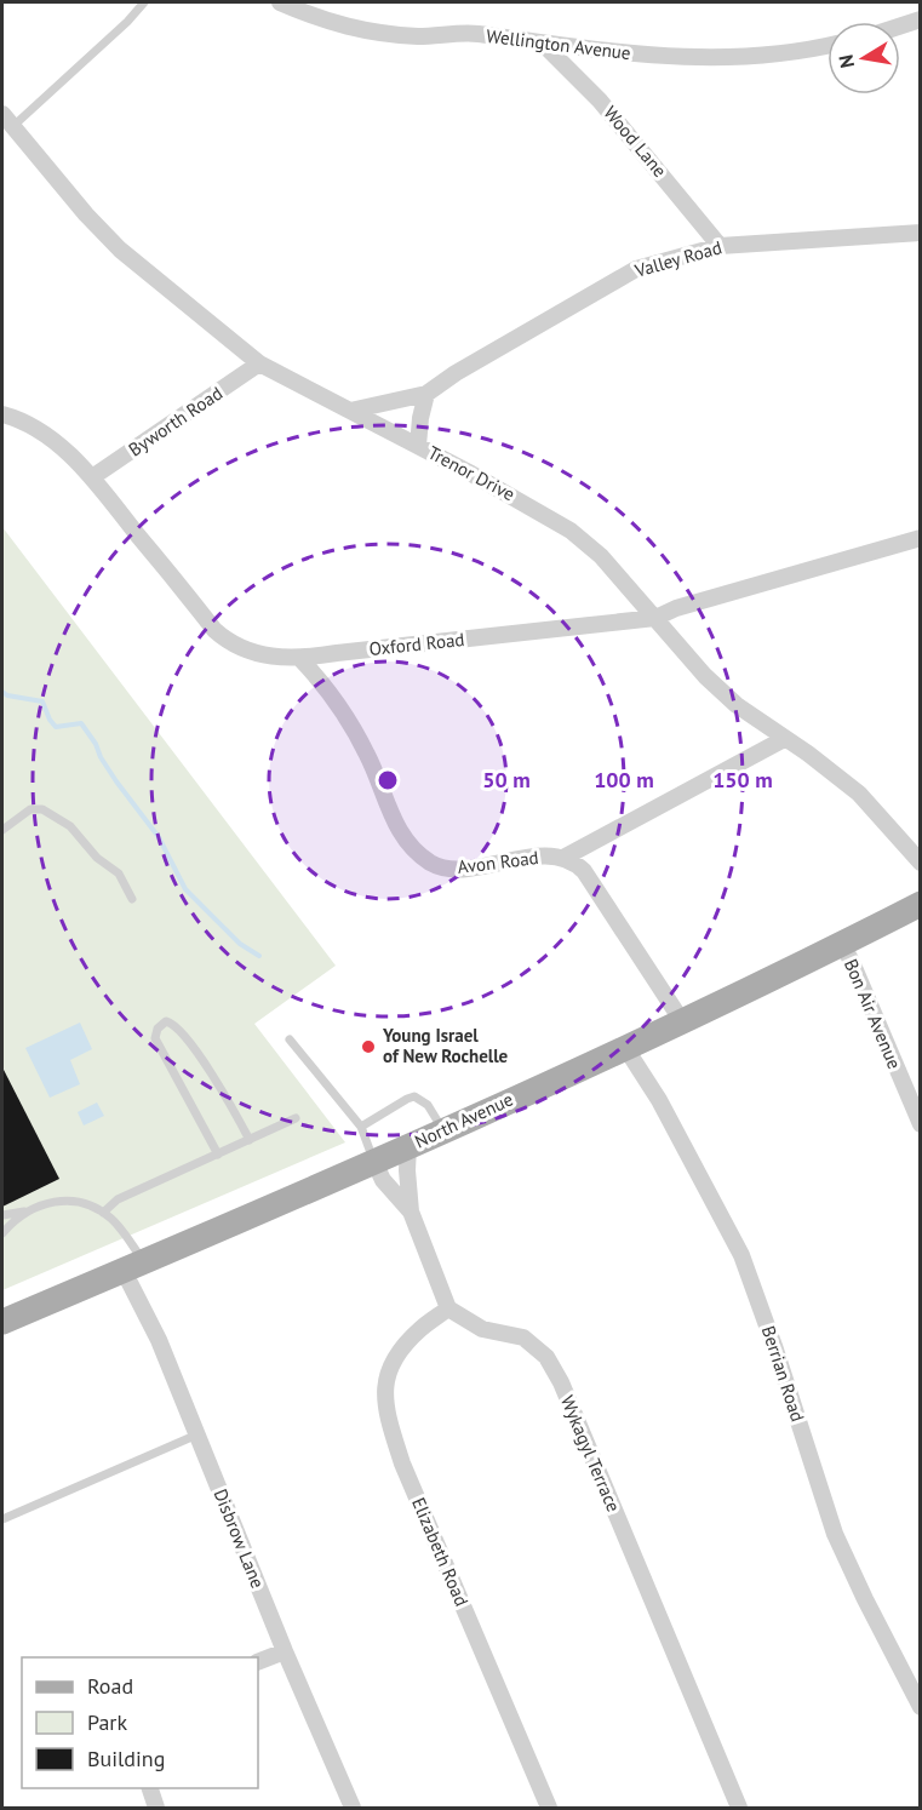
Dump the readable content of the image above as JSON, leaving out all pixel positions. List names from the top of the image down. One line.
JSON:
{"streets":{"main road":["North Avenue"],"street":["Wellington Avenue","Wood Lane","Valley Road","Byworth Road","Trenor Drive","Oxford Road","Avon Road","Bon Air Avenue","Berrian Road","Wykagyl Terrace","Disbrow Lane","Elizabeth Road"]},"crossings":[["Wellington Avenue","Wood Lane"],["Wood Lane","Valley Road"],["Valley Road","Trenor Drive"],["Byworth Road","Trenor Drive"],["Byworth Road","Oxford Road"],["Trenor Drive","Oxford Road"],["Oxford Road","Avon Road"],["Avon Road","North Avenue"],["Bon Air Avenue","North Avenue"],["North Avenue","Berrian Road"],["North Avenue","Disbrow Lane"],["Wykagyl Terrace","Elizabeth Road"]],"places":["Young Israel of New Rochelle"],"legend":["Road","Park","Building"],"north":"left","rings":["50 m","100 m","150 m"]}
